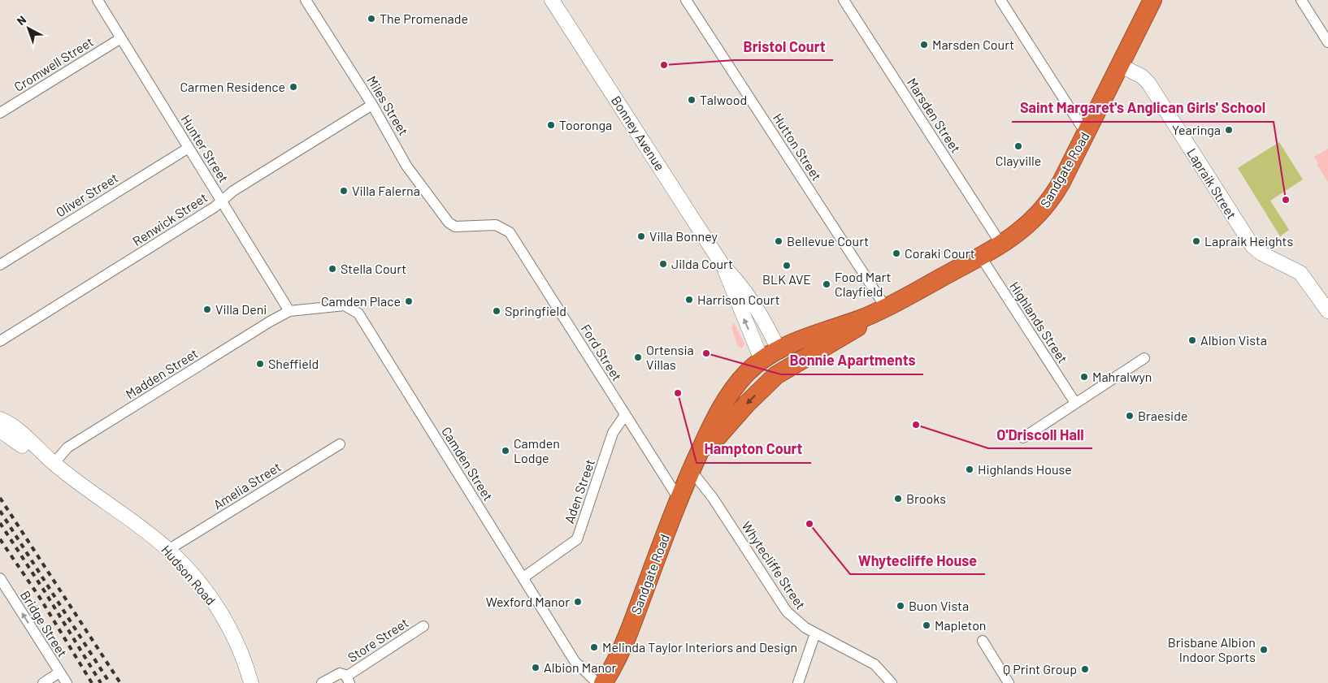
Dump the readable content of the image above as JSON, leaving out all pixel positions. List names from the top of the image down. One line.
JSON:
{"streets":{"highway":["Sandgate Road"],"street":["Cromwell Street","Miles Street","Marsden Street","Bonney Avenue","Hutton Street","Hunter Street","Lapraik Street","Oliver Street","Renwick Street","Highlands Street","Ford Street","Madden Street","Camden Street","Amelia Street","Aden Street","Whytecliffe Street","Hudson Road","Bridge Street","Store Street"]},"crossings":[["Cromwell Street","Hunter Street"],["Miles Street","Renwick Street"],["Miles Street","Ford Street"],["Marsden Street","Sandgate Road"],["Bonney Avenue","Sandgate Road"],["Hutton Street","Sandgate Road"],["Hunter Street","Oliver Street"],["Hunter Street","Renwick Street"],["Hunter Street","Madden Street"],["Hunter Street","Camden Street"],["Sandgate Road","Lapraik Street"],["Sandgate Road","Highlands Street"],["Sandgate Road","Ford Street"],["Sandgate Road","Whytecliffe Street"],["Ford Street","Aden Street"],["Madden Street","Camden Street"],["Madden Street","Hudson Road"],["Camden Street","Aden Street"],["Amelia Street","Hudson Road"]],"one_way":["Bridge Street"],"places":["The Promenade","Marsden Court","Bristol Court","Carmen Residence","Talwood","Tooronga","Yearinga","Clayville","Villa Falerna","Saint Margaret's Anglican Girls' School","Villa Bonney","Bellevue Court","Lapraik Heights","Coraki Court","Jilda Court","BLK AVE","Stella Court","Food Mart Clayfield","Harrison Court","Camden Place","Villa Deni","Springfield","Albion Vista","Bonnie Apartments","Ortensia Villas","Sheffield","Mahralwyn","Hampton Court","Braeside","O'Driscoll Hall","Camden Lodge","Highlands House","Brooks","Whytecliffe House","Wexford Manor","Buon Vista","Mapleton","Melinda Taylor Interiors and Design","Brisbane Albion Indoor Sports","Albion Manor","Q Print Group"],"north":"top left"}
